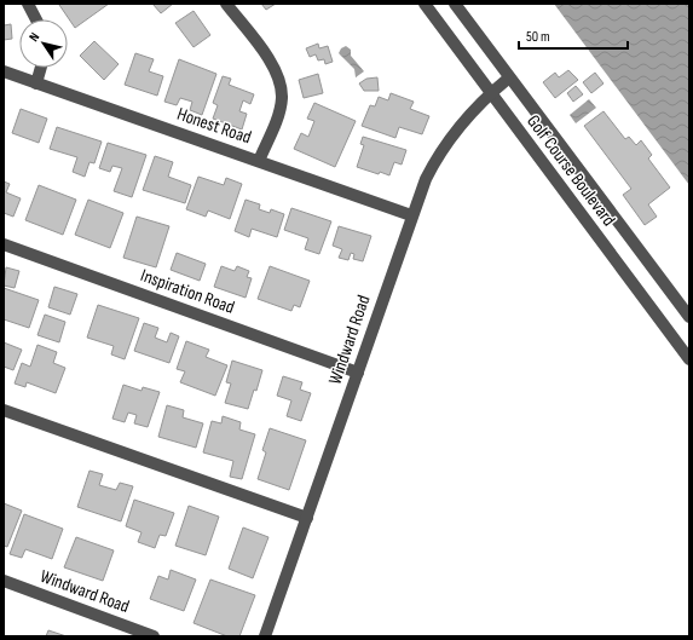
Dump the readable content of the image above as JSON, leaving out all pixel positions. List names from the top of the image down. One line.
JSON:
{"streets":{"street":["Honest Road","Golf Course Boulevard","Inspiration Road","Windward Road"]},"crossings":[["Honest Road","Windward Road"],["Golf Course Boulevard","Windward Road"],["Inspiration Road","Windward Road"]],"scale_bar":"50 m","north":"top left"}
